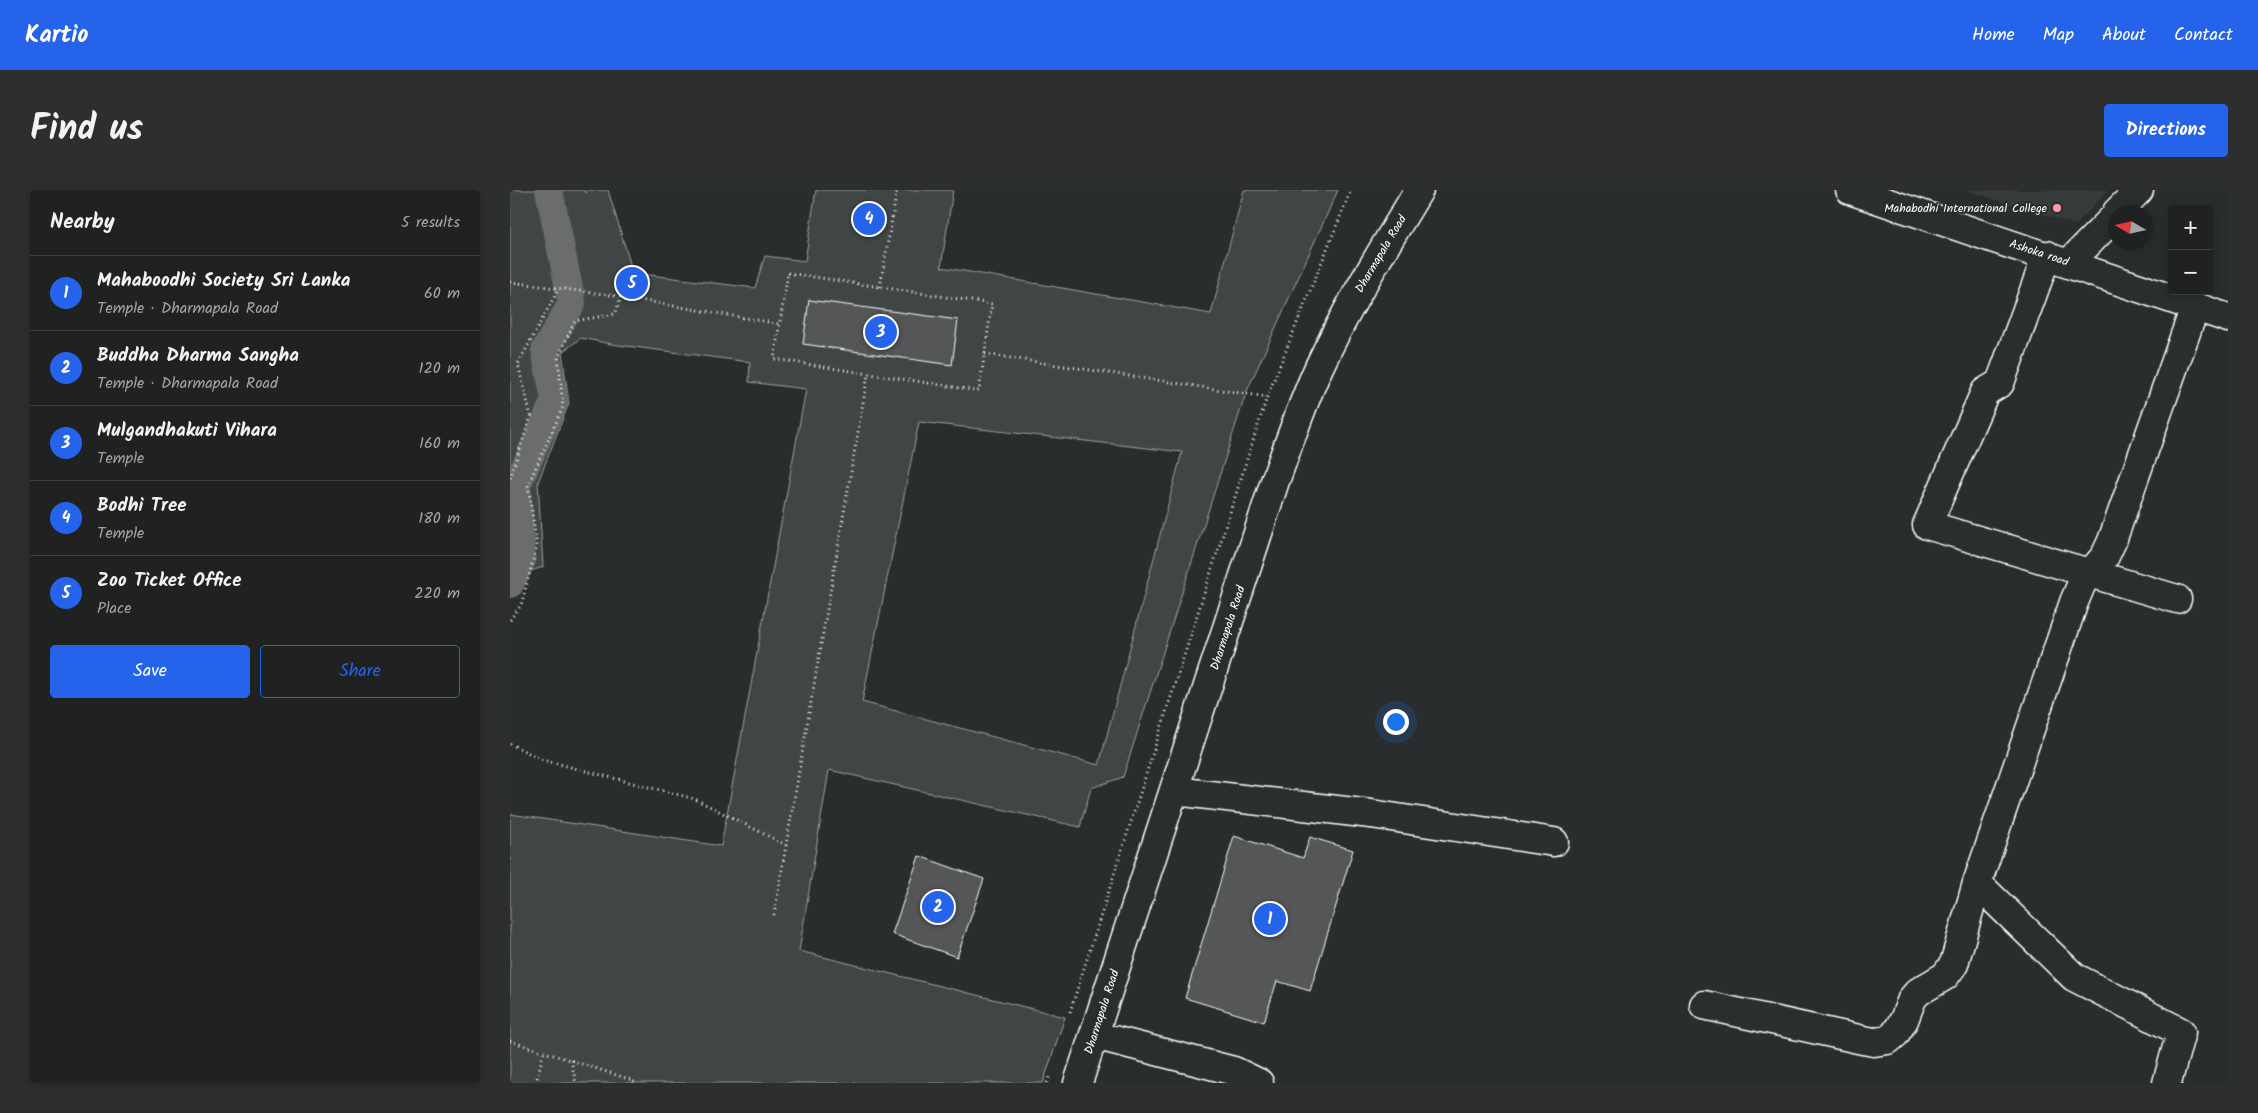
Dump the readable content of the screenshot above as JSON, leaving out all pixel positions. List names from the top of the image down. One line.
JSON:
{"streets":{"street":["Ashoka road","Dharmapala Road"]},"places":["Mahabodhi International College"],"north":"left","page":{"header":"Kartio","nav":["Home","Map","About","Contact"],"title":"Find us","buttons":["Directions",["Save","Share"]],"heading":["Nearby","5 results"],"pins":["4","5","3","2","1"],"map_buttons":["+","−"],"list":[{"mark":"1","name":"Mahaboodhi Society Sri Lanka","note":"Temple · Dharmapala Road","value":"60 m"},{"mark":"2","name":"Buddha Dharma Sangha","note":"Temple · Dharmapala Road","value":"120 m"},{"mark":"3","name":"Mulgandhakuti Vihara","note":"Temple","value":"160 m"},{"mark":"4","name":"Bodhi Tree","note":"Temple","value":"180 m"},{"mark":"5","name":"Zoo Ticket Office","note":"Place","value":"220 m"}]}}
